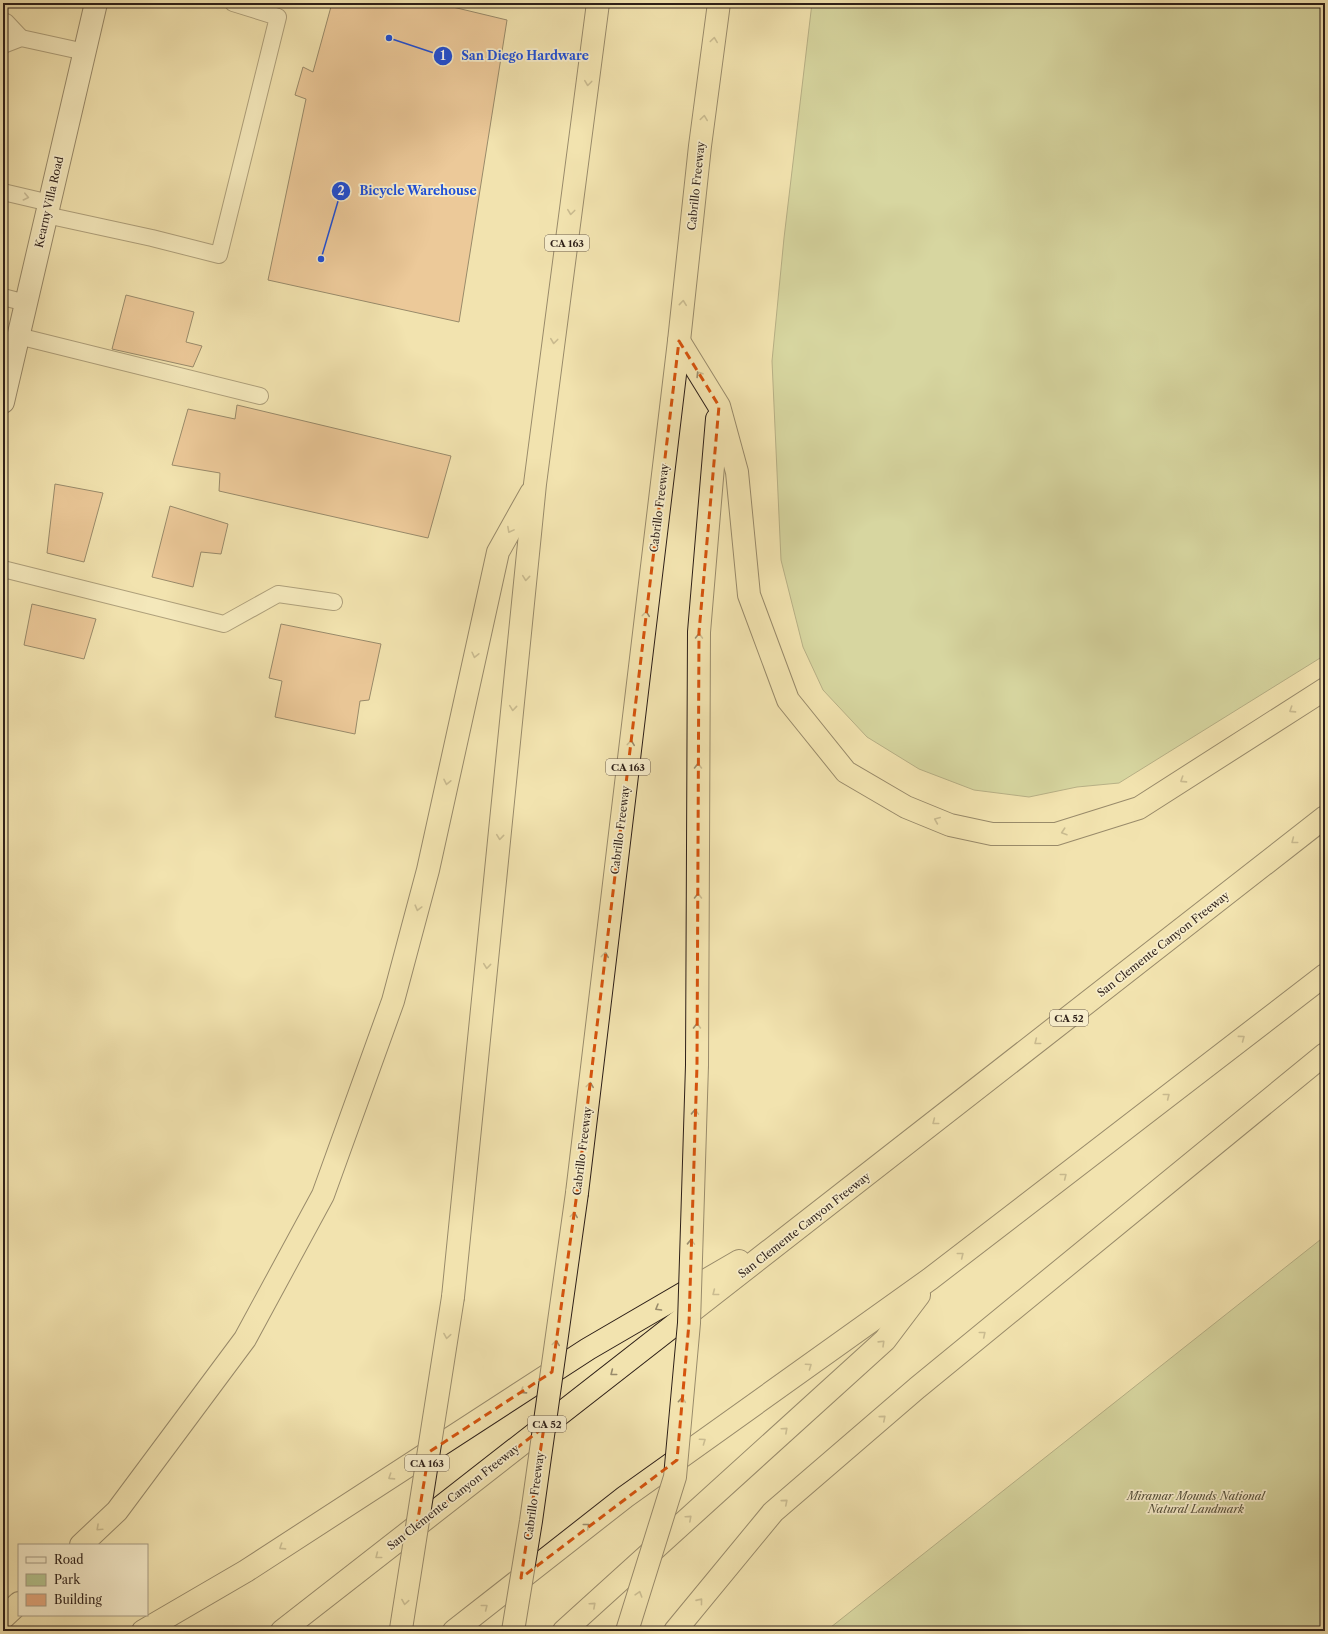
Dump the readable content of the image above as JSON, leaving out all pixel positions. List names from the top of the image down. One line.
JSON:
{"streets":{"highway":["Cabrillo Freeway","CA 163","San Clemente Canyon Freeway","CA 52"],"main road":["Kearny Villa Road"]},"parks":["Miramar Mounds National Natural Landmark"],"places":["San Diego Hardware","Bicycle Warehouse"],"legend":["Road","Park","Building"]}
